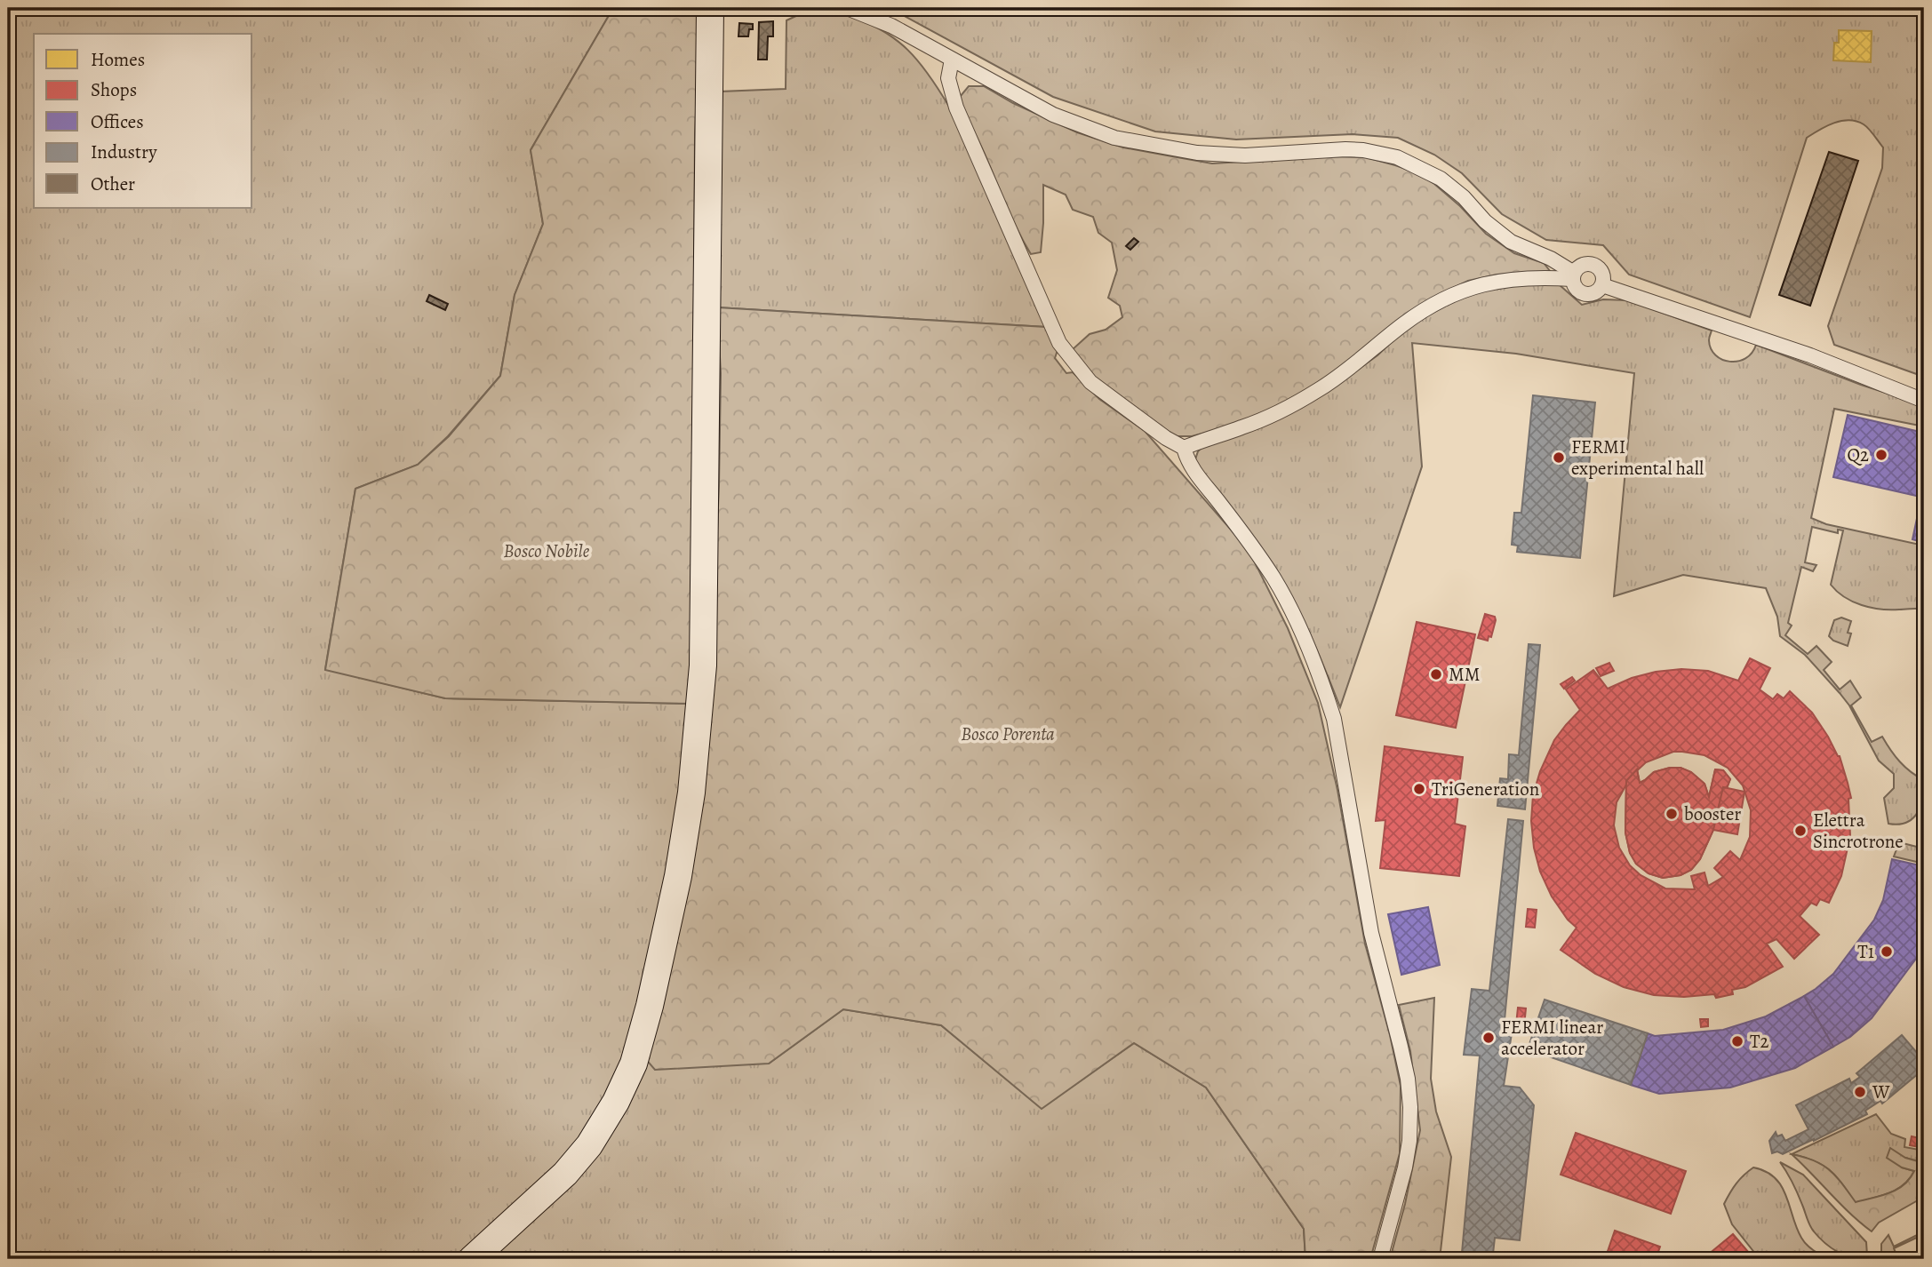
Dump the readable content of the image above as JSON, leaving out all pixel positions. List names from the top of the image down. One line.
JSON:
{"parks":["Bosco Nobile","Bosco Porenta"],"places":["Q2","FERMI experimental hall","MM","TriGeneration","booster","Elettra Sincrotrone","T1","FERMI linear accelerator","T2","W"],"legend":["Homes","Shops","Offices","Industry","Other"]}
